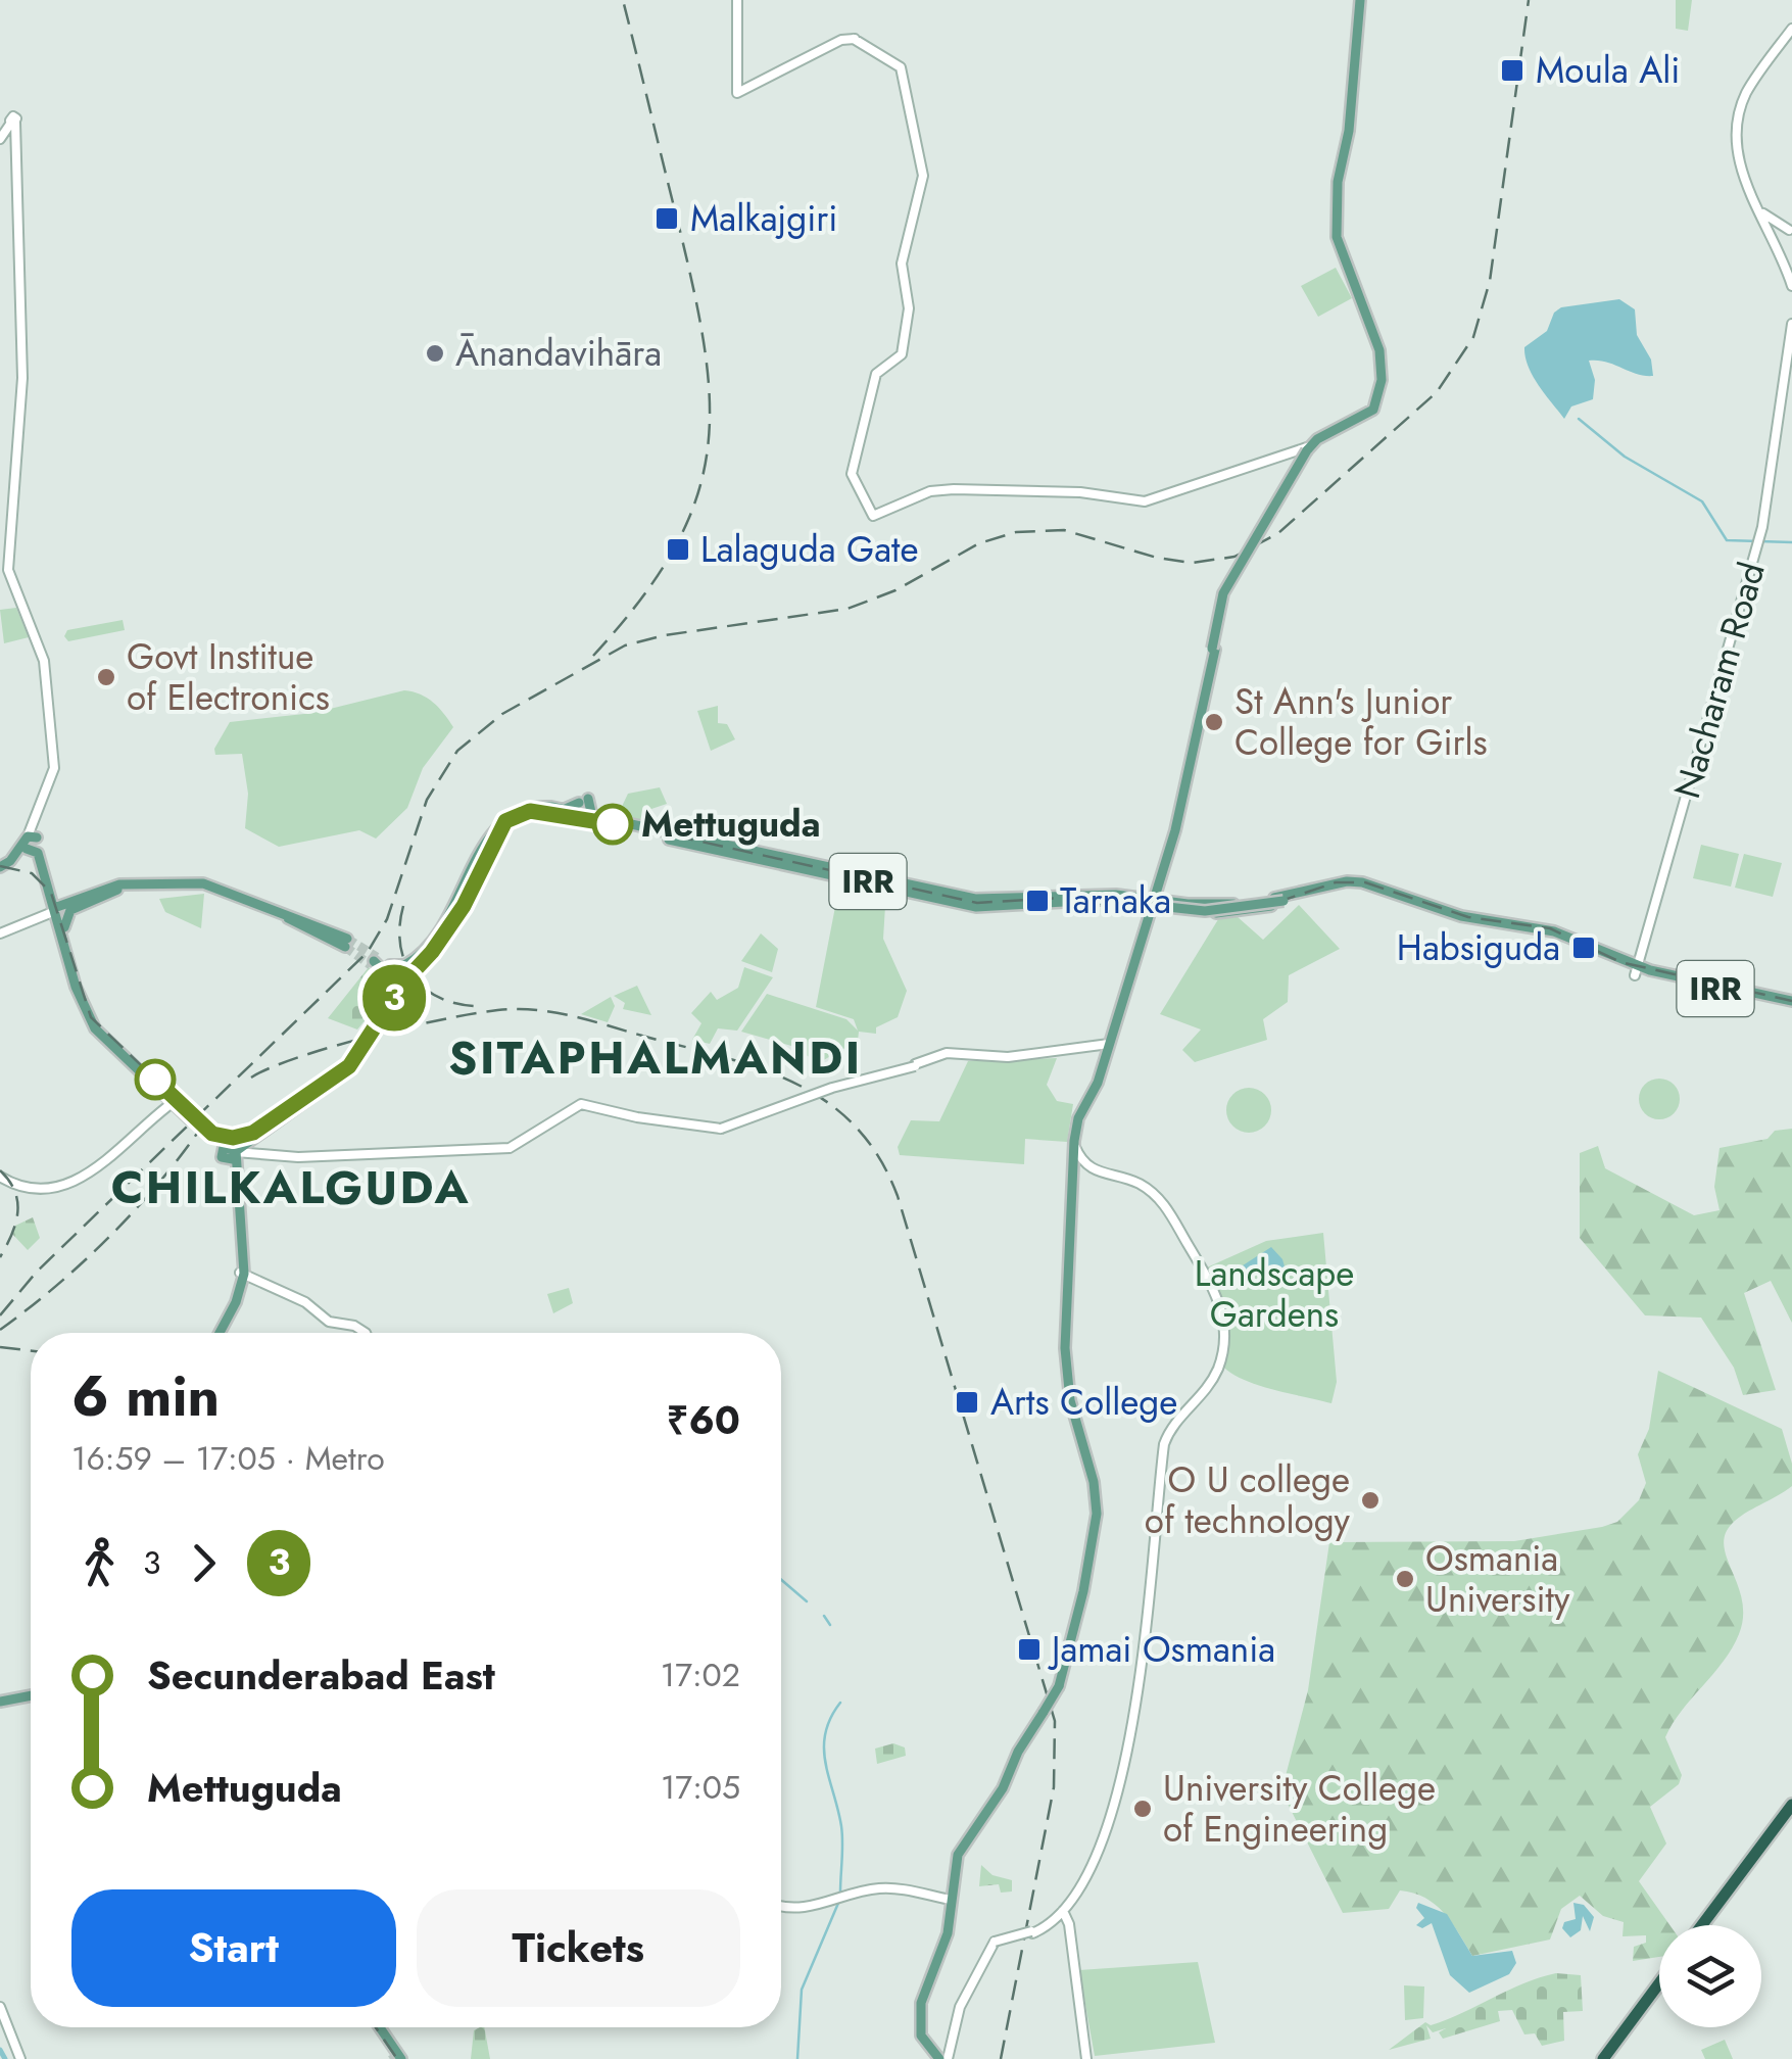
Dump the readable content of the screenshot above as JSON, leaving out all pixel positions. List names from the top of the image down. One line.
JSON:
{"streets":{"main road":["Nacharam Road","IRR"]},"crossings":[["Nacharam Road","IRR"]],"districts":["SITAPHALMANDI","CHILKALGUDA"],"parks":["Landscape Gardens"],"places":{"transit":["Moula Ali","Malkajgiri","Lalaguda Gate","Tarnaka","Habsiguda","Arts College","Jamai Osmania"],"other":["Ānandavihāra","Govt Institue of Electronics","St Ann's Junior College for Girls","Mettuguda","O U college of technology","Osmania University","University College of Engineering"]},"lines":["metro line 3"],"page":{"on_map":"3","heading":["6 min","16:59 – 17:05 · Metro","₹60"],"legs":["3","3"],"list":[{"name":"Secunderabad East","value":"17:02"},{"name":"Mettuguda","value":"17:05"}],"buttons":["Start","Tickets"]}}
